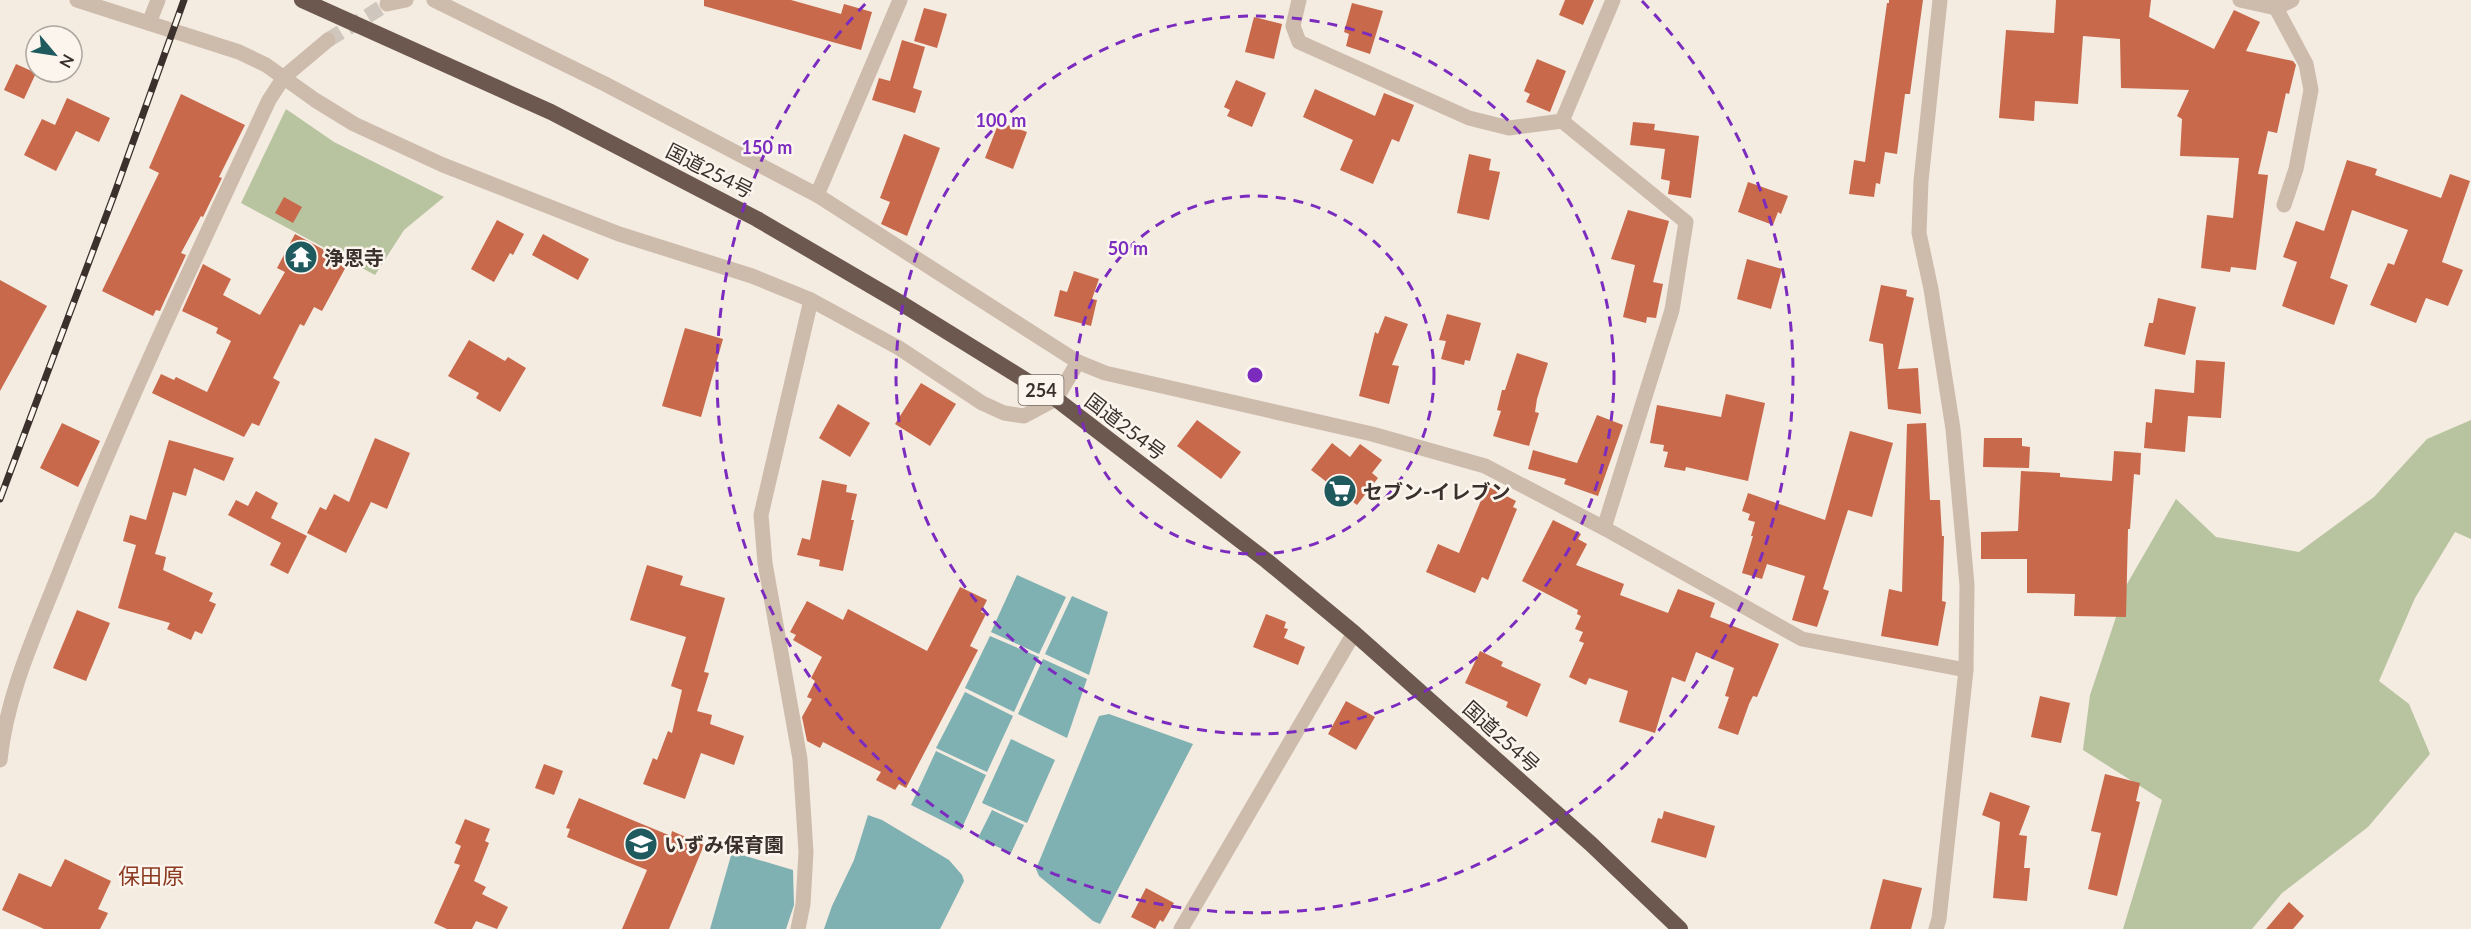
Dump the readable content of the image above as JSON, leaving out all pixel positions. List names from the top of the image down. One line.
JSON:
{"streets":{"highway":["国道254号","254"]},"districts":["保田原"],"places":{"temple":["浄恩寺"],"supermarket":["セブン-イレブン"],"school or university":["いずみ保育園"]},"north":"bottom right","rings":["100 m","150 m","50 m"]}
